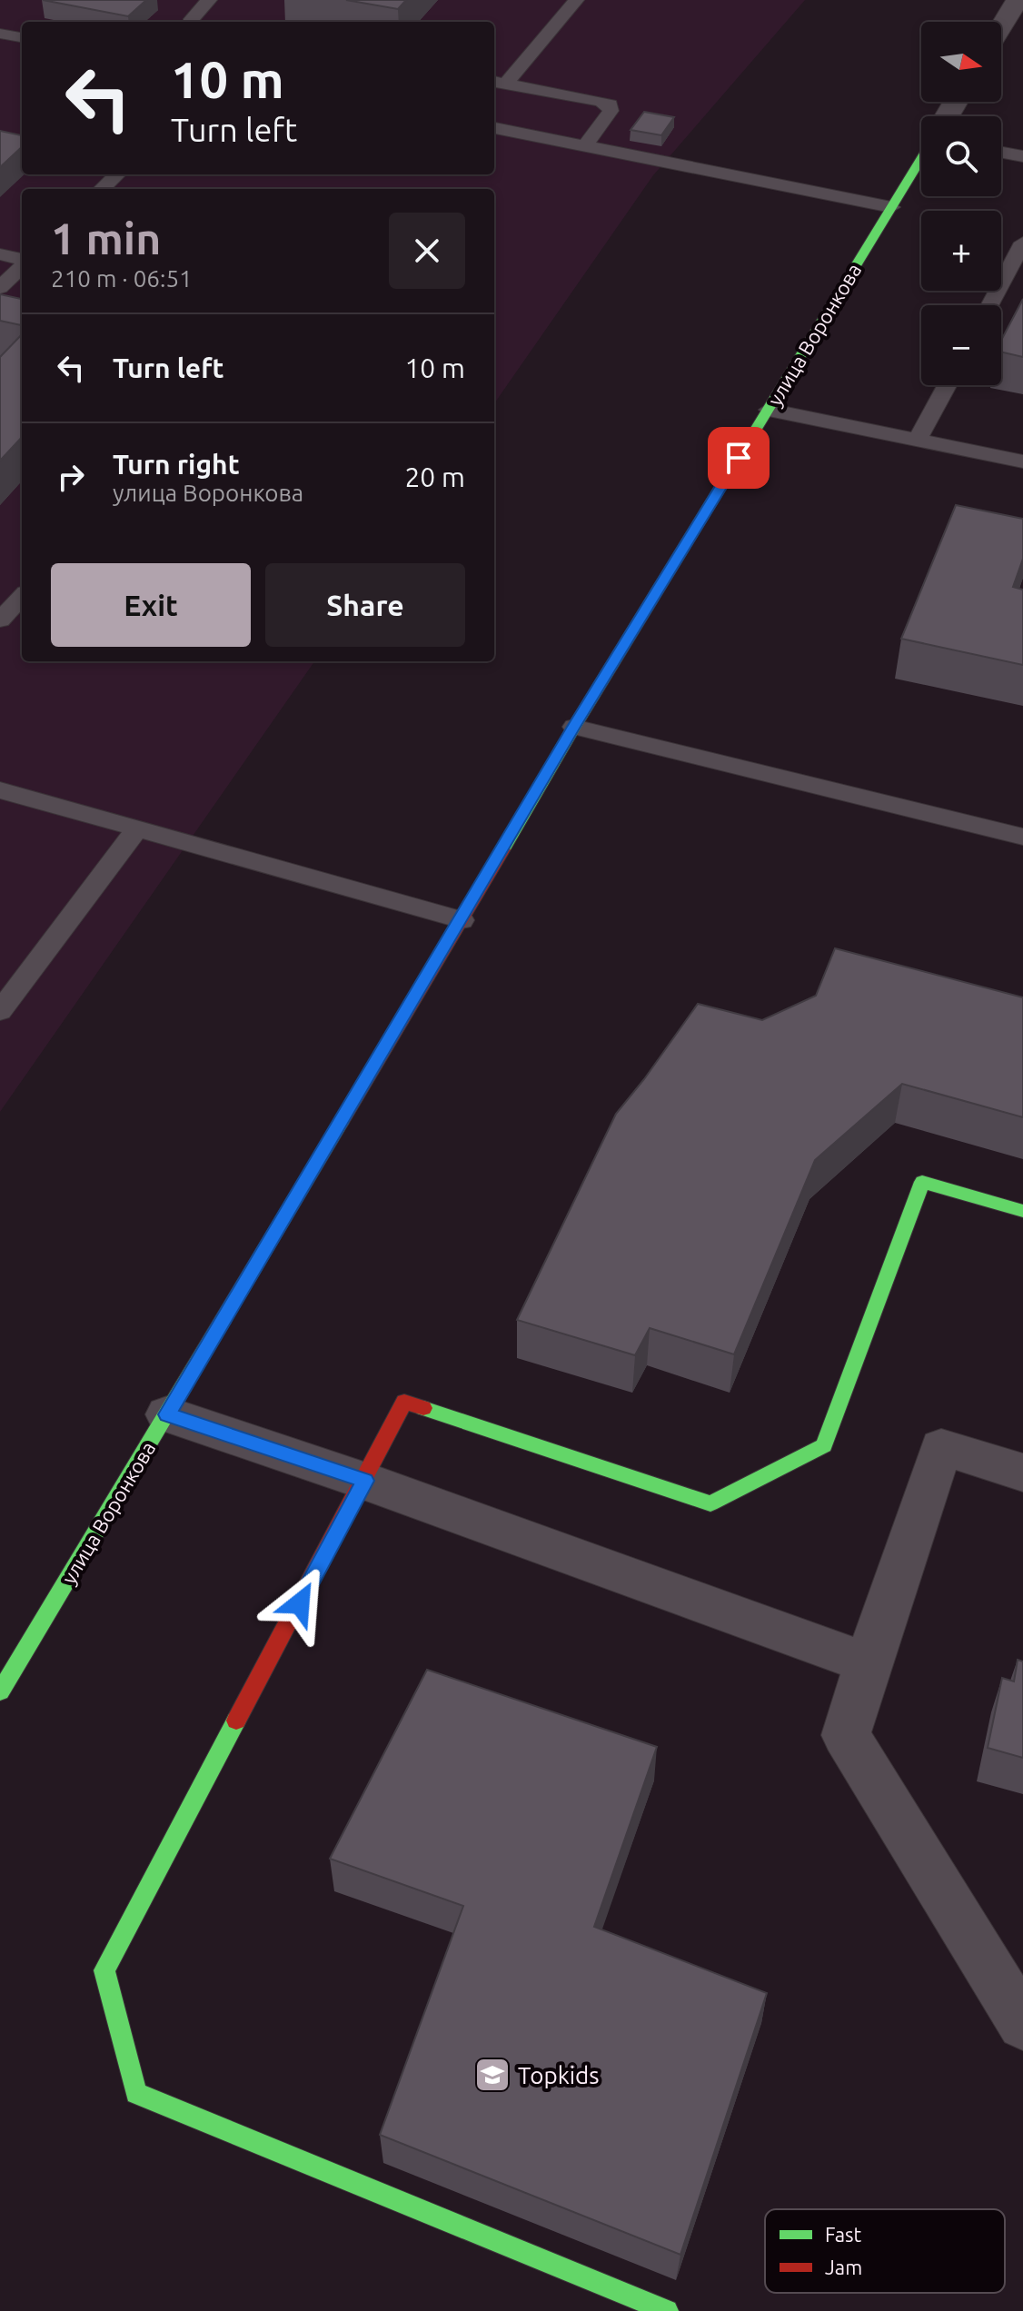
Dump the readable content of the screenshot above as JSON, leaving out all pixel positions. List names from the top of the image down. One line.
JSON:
{"streets":{"street":["улица Воронкова"]},"places":{"school or university":["Topkids"]},"legend":["Fast","Jam"],"north":"right","page":{"map_buttons":["+","−"],"turn":["10 m","Turn left"],"heading":["1 min","210 m · 06:51"],"list":[{"name":"Turn left","value":"10 m"},{"name":"Turn right","note":"улица Воронкова","value":"20 m"}],"buttons":["Exit","Share"]}}
